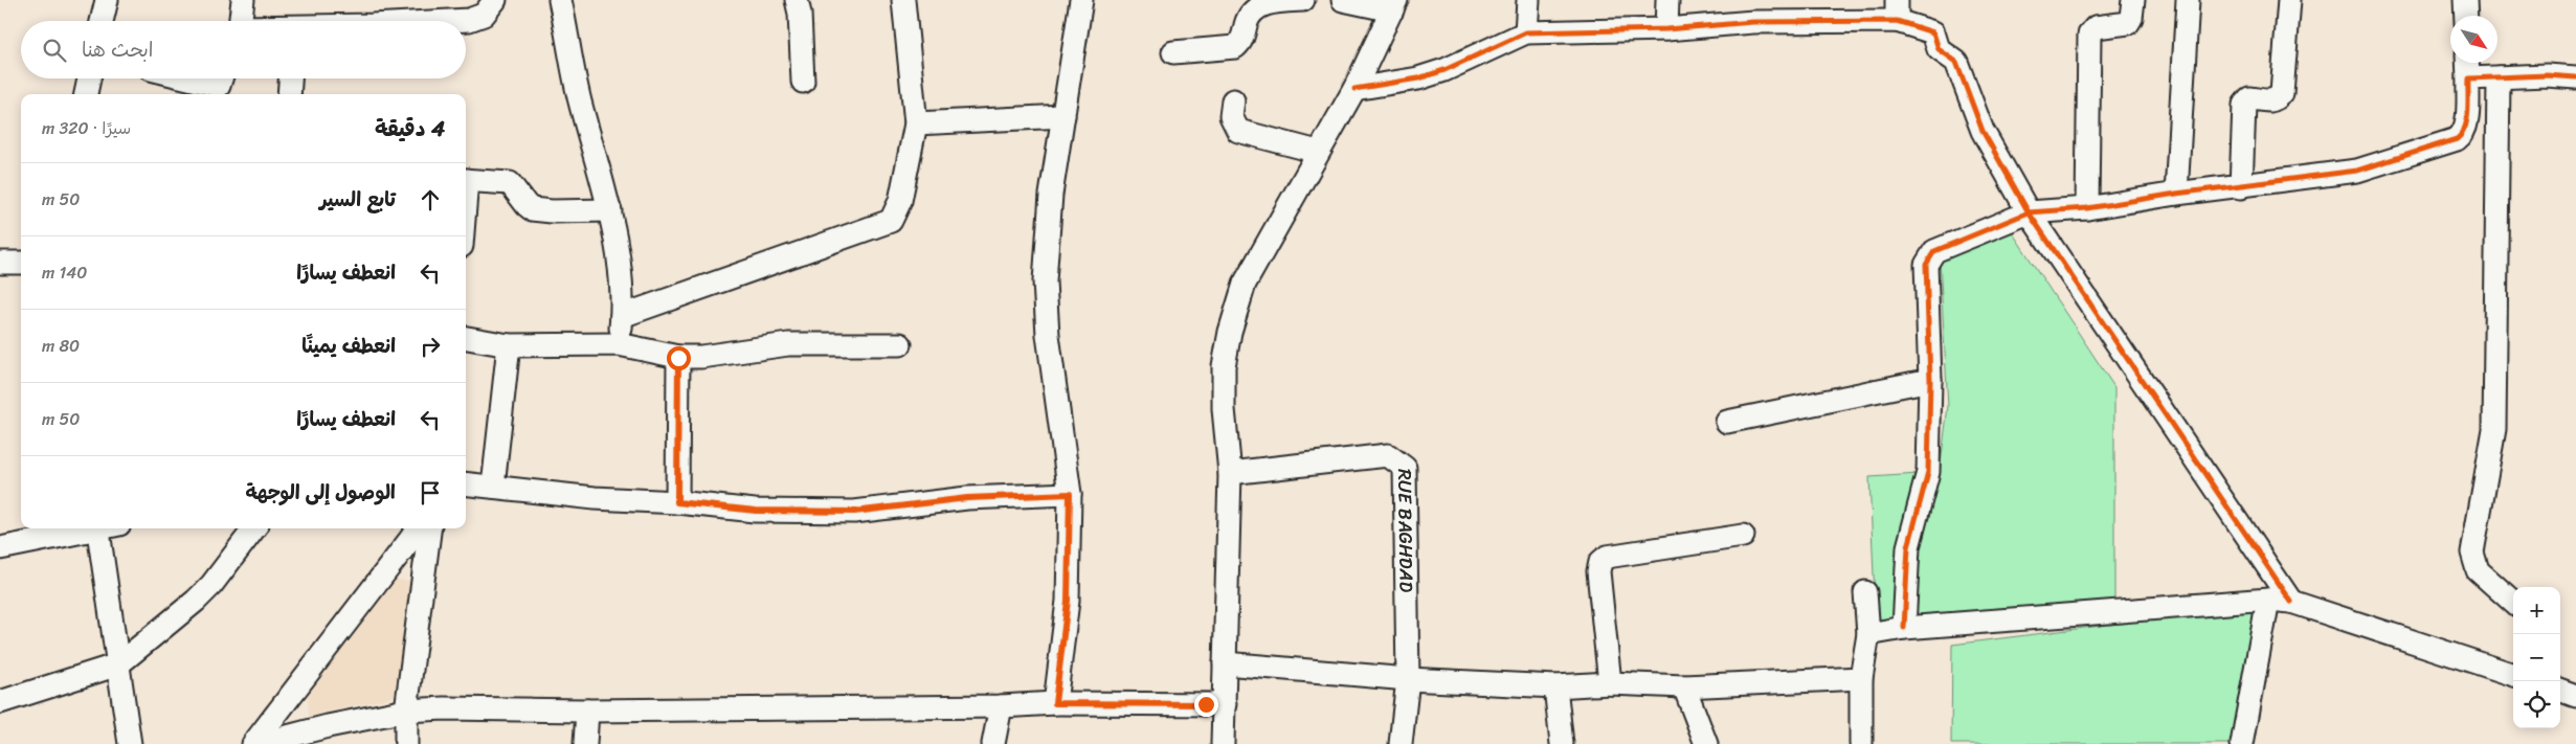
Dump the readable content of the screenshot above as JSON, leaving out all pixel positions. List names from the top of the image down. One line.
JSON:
{"streets":{"street":["RUE BAGHDAD"]},"north":"bottom right","page":{"search":"ابحث هنا","heading":["4 دقيقة","سيرًا · 320 m"],"list":[["تابع السير","50 m"],["انعطف يسارًا","140 m"],["انعطف يمينًا","80 m"],["انعطف يسارًا","50 m"],"الوصول إلى الوجهة"],"map_buttons":["+","−"]}}
